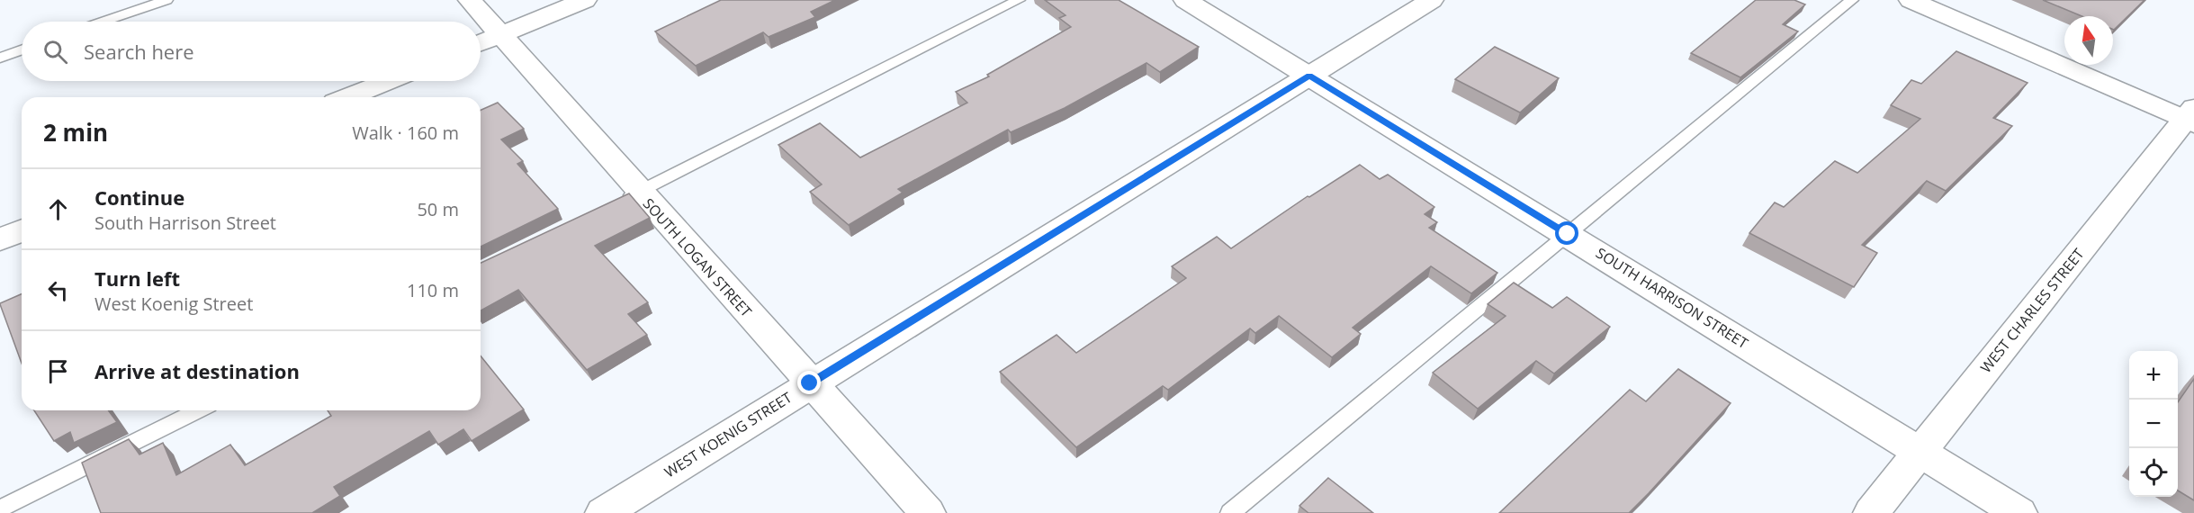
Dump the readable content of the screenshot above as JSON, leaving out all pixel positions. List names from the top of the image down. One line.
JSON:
{"streets":{"street":["SOUTH LOGAN STREET","SOUTH HARRISON STREET","WEST CHARLES STREET","WEST KOENIG STREET"]},"crossings":[["SOUTH LOGAN STREET","WEST KOENIG STREET"],["SOUTH HARRISON STREET","WEST CHARLES STREET"],["SOUTH HARRISON STREET","WEST KOENIG STREET"]],"north":"top","page":{"search":"Search here","heading":["2 min","Walk · 160 m"],"list":[["Continue","South Harrison Street","50 m"],["Turn left","West Koenig Street","110 m"],"Arrive at destination"],"map_buttons":["+","−"]}}
